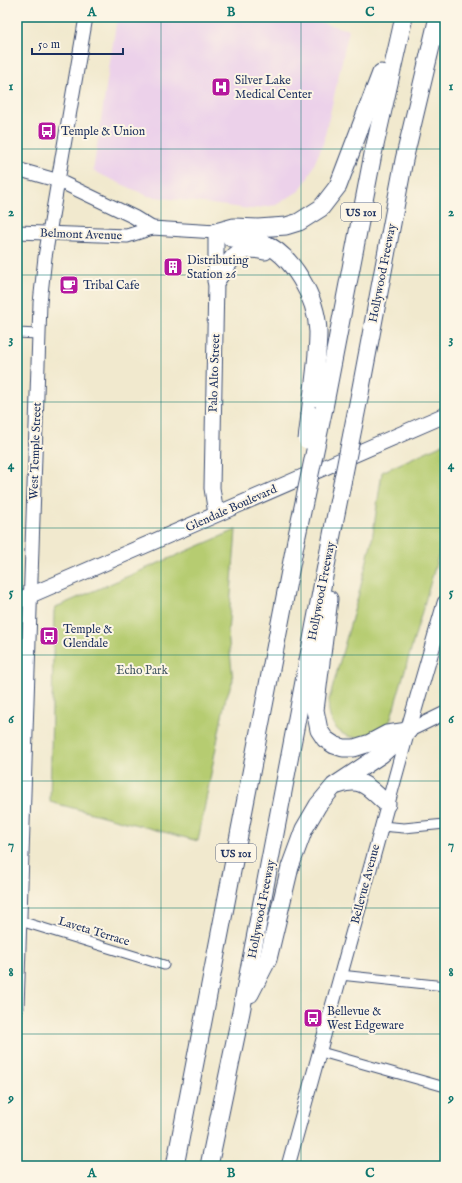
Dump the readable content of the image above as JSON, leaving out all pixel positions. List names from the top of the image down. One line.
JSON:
{"streets":{"highway":["US 101","Hollywood Freeway"],"main road":["Belmont Avenue","Palo Alto Street","West Temple Street","Glendale Boulevard","Bellevue Avenue"],"street":["Laveta Terrace"]},"crossings":[["Belmont Avenue","Palo Alto Street"],["Belmont Avenue","West Temple Street"],["Palo Alto Street","Glendale Boulevard"],["West Temple Street","Glendale Boulevard"],["West Temple Street","Laveta Terrace"]],"parks":["Echo Park"],"places":{"hospital":["Silver Lake Medical Center"],"bus stop":["Temple & Union","Temple & Glendale","Bellevue & West Edgeware"],"building":["Distributing Station 26"],"cafe":["Tribal Cafe"]},"scale_bar":"50 m","grid":{"columns":["A","B","C"],"rows":["1","2","3","4","5","6","7","8","9"]}}
